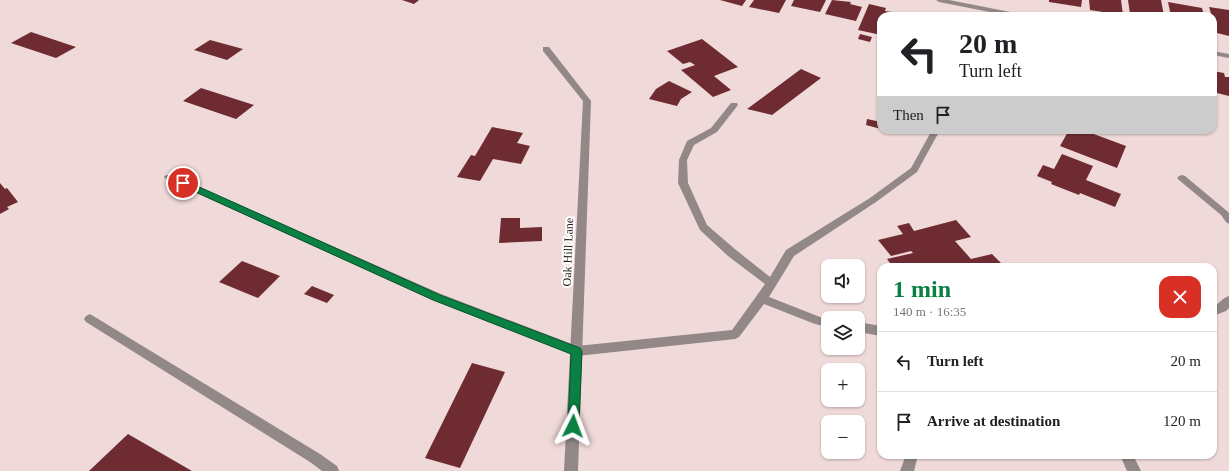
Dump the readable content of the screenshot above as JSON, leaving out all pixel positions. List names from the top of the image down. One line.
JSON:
{"streets":{"street":["Oak Hill Lane"]},"page":{"turn":["20 m","Turn left"],"then":"Then","map_buttons":["+","−"],"heading":["1 min","140 m · 16:35"],"list":[{"name":"Turn left","value":"20 m"},{"name":"Arrive at destination","value":"120 m"}]}}
